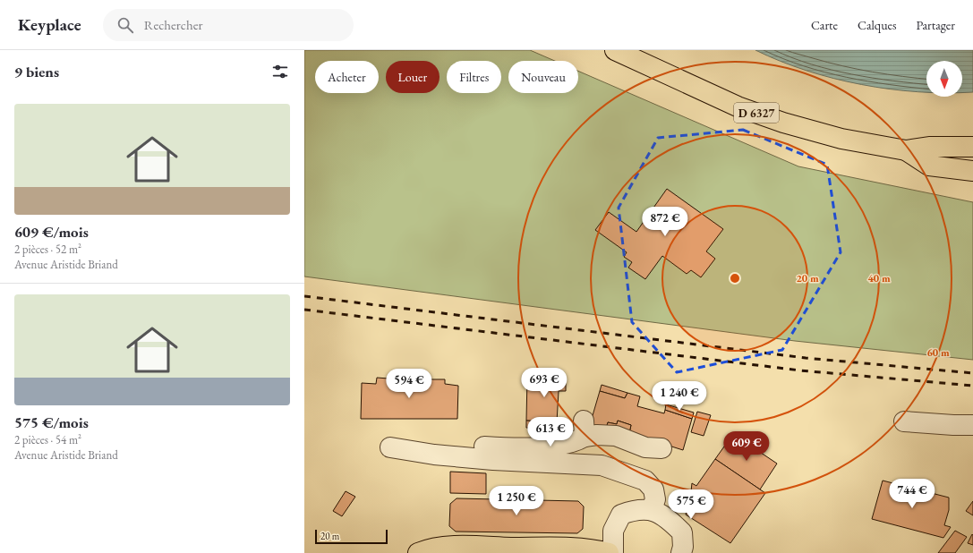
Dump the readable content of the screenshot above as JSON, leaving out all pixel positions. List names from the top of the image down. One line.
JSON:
{"streets":{"main road":["D 6327"]},"scale_bar":"20 m","north":"bottom","page":{"header":"Keyplace","search":"Rechercher","nav":["Carte","Calques","Partager"],"heading":"9 biens","chip":["Acheter","Louer","Filtres","Nouveau"],"list":[{"name":"609 €/mois","note":"2 pièces · 52 m² · Avenue Aristide Briand"},{"name":"575 €/mois","note":"2 pièces · 54 m² · Avenue Aristide Briand"}],"price":["872 €","693 €","594 €","1 240 €","613 €","609 €","744 €","1 250 €","575 €"],"scale":"20 m"},"rings":["20 m","40 m","60 m"]}
